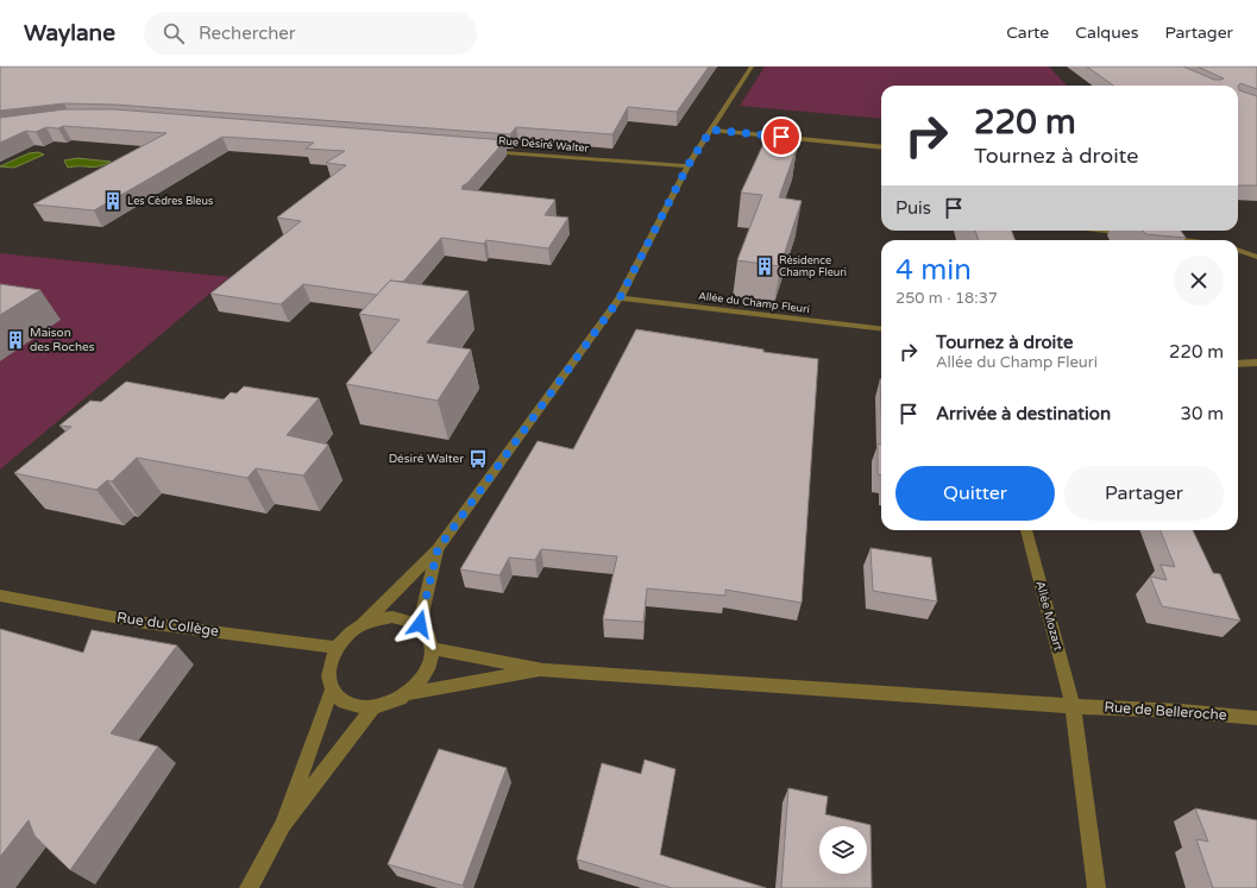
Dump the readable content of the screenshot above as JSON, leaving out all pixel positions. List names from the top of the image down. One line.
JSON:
{"streets":{"street":["Rue Désiré Walter","Allée du Champ Fleuri","Allée Mozart","Rue du Collège","Rue de Belleroche"]},"crossings":[["Allée Mozart","Rue de Belleroche"]],"places":{"building":["Les Cèdres Bleus","Résidence Champ Fleuri","Maison des Roches"],"bus stop":["Désiré Walter"]},"page":{"header":"Waylane","search":"Rechercher","nav":["Carte","Calques","Partager"],"turn":["220 m","Tournez à droite"],"then":"Puis","heading":["4 min","250 m · 18:37"],"list":[{"name":"Tournez à droite","note":"Allée du Champ Fleuri","value":"220 m"},{"name":"Arrivée à destination","value":"30 m"}],"buttons":["Quitter","Partager"]}}
